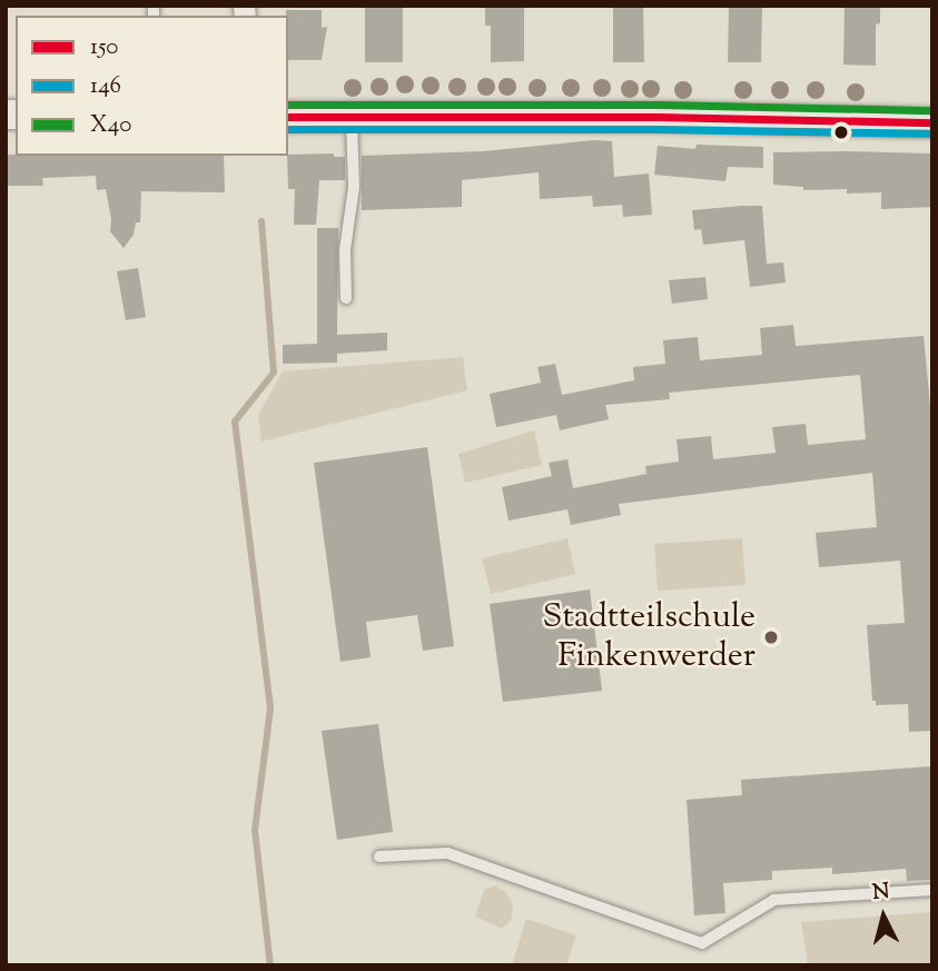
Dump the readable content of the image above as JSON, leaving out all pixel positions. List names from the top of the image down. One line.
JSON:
{"places":["Stadtteilschule Finkenwerder"],"lines":["transit line X40","transit line 150","transit line 146"],"legend":["150","146","X40"],"north":"top"}
